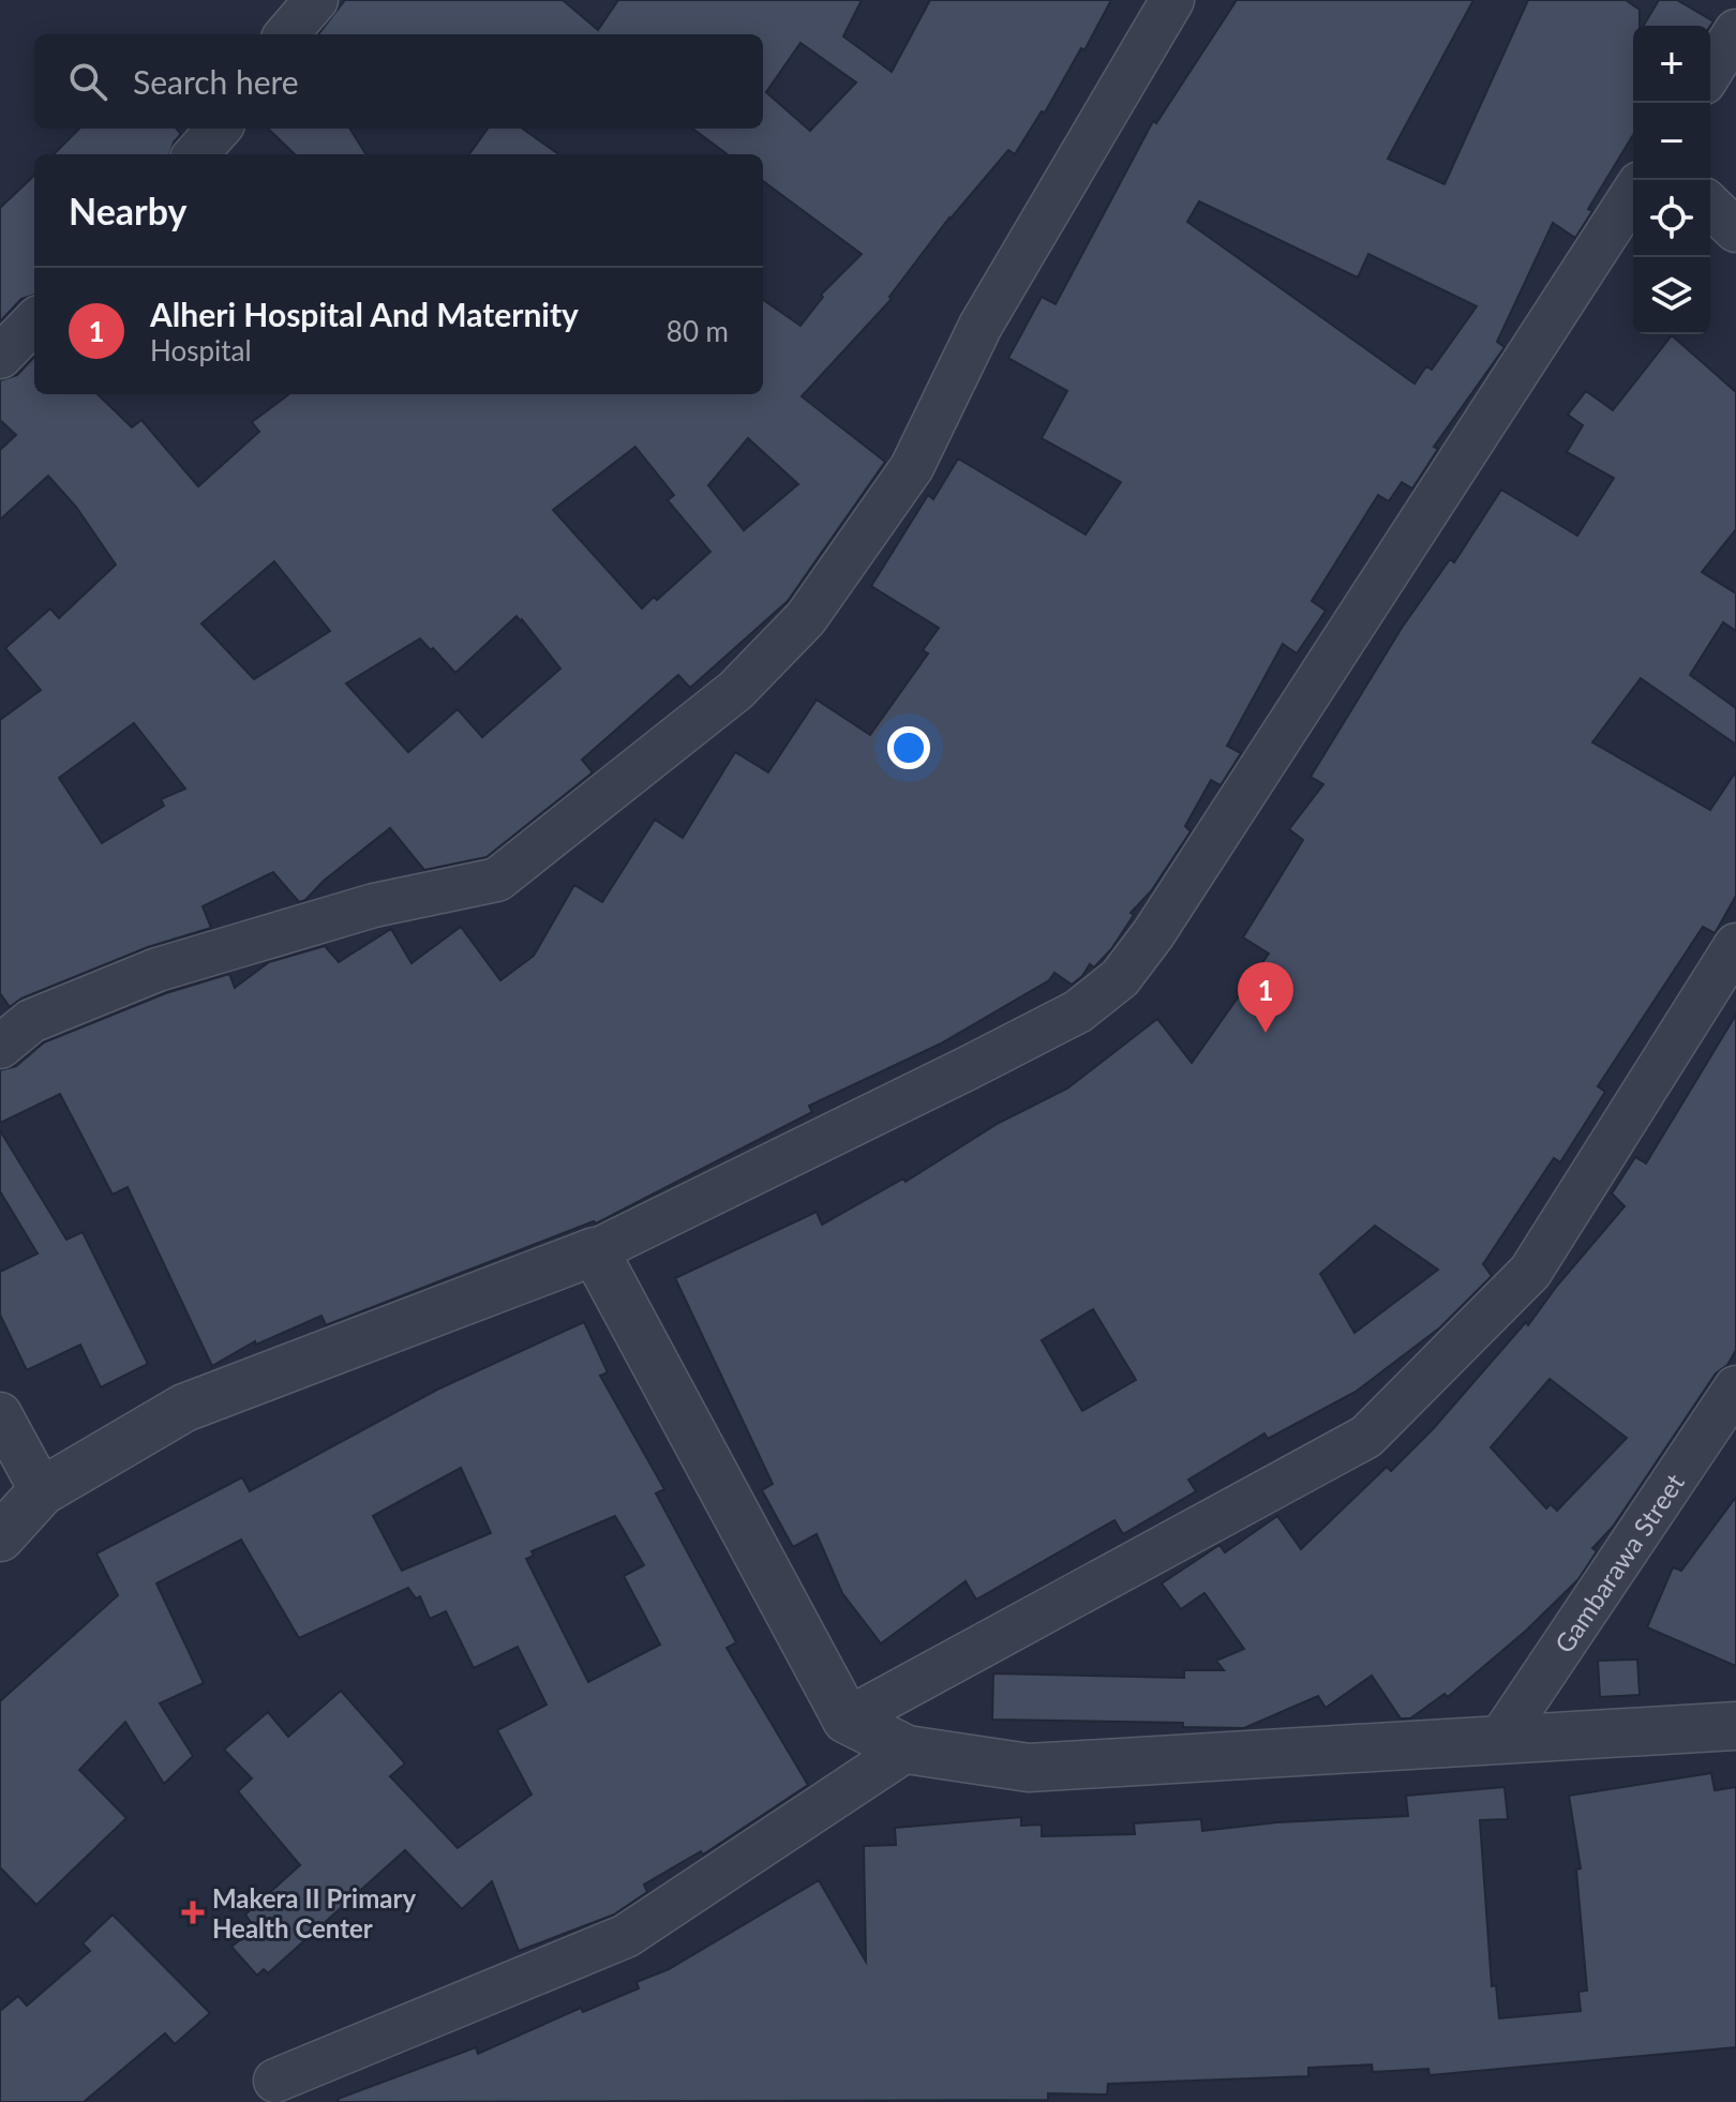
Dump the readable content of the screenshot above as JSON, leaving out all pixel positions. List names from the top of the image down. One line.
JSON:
{"streets":{"street":["Gambarawa Street"]},"places":{"health":["Makera II Primary Health Center"]},"page":{"map_buttons":["+","−"],"search":"Search here","heading":"Nearby","list":[{"mark":"1","name":"Alheri Hospital And Maternity","note":"Hospital","value":"80 m"}],"pins":"1"}}
